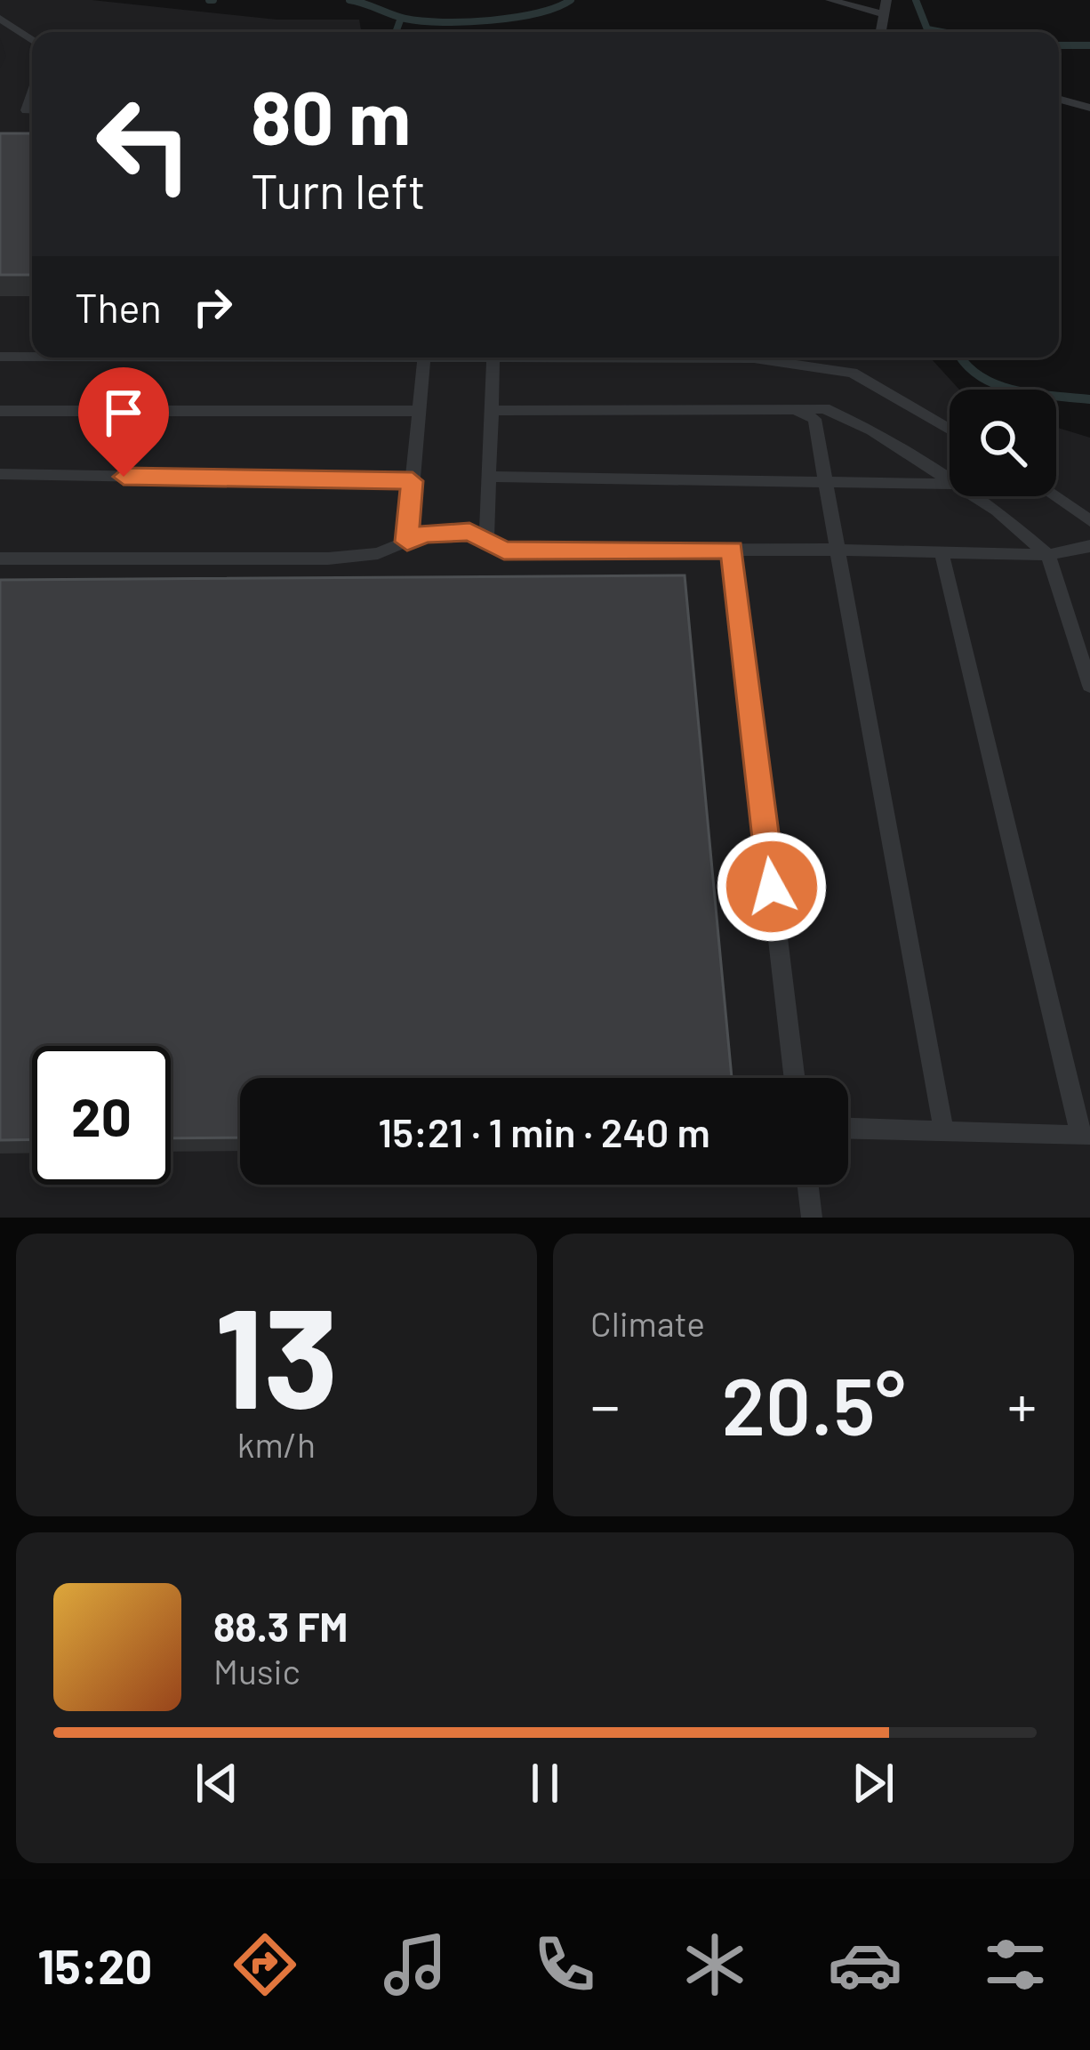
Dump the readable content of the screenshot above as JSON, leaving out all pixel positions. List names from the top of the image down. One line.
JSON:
{"page":{"turn":["80 m","Turn left"],"then":"Then","limit":"20","trip":"15:21 · 1 min · 240 m","tile":[["13","km/h"],"Climate"],"heat":["−","20.5°","+"],"song":["88.3 FM","Music"],"tabs":"15:20"}}
